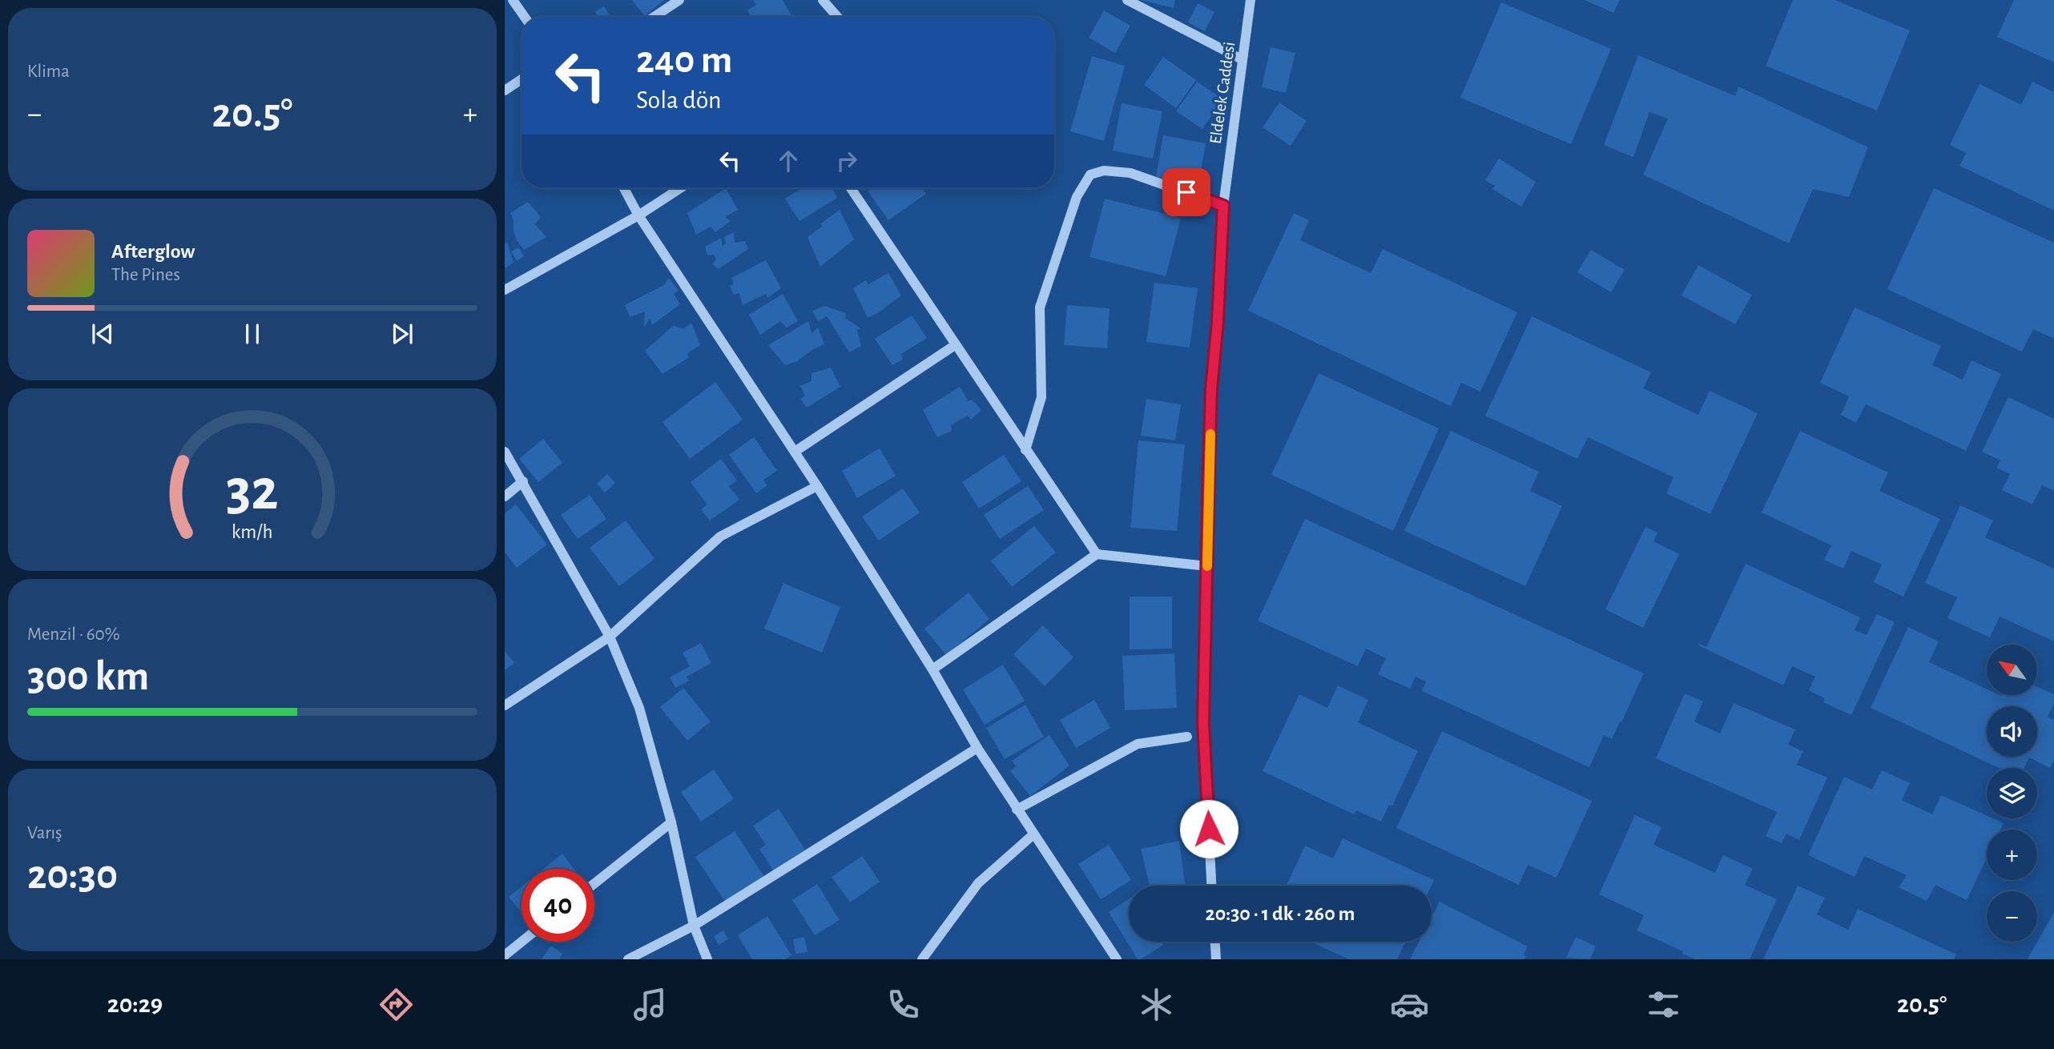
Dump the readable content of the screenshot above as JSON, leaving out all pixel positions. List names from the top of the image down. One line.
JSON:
{"streets":{"street":["Eldelek Caddesi"]},"north":"top left","page":{"tile":["Klima",["Menzil · 60%","300 km"],["Varış","20:30"]],"turn":["240 m","Sola dön"],"heat":["−","20.5°","+"],"song":["Afterglow","The Pines"],"map_buttons":["+","−"],"limit":"40","trip":"20:30 · 1 dk · 260 m","tabs":["20:29","20.5°"],"gauge":["32","km/h"]}}
